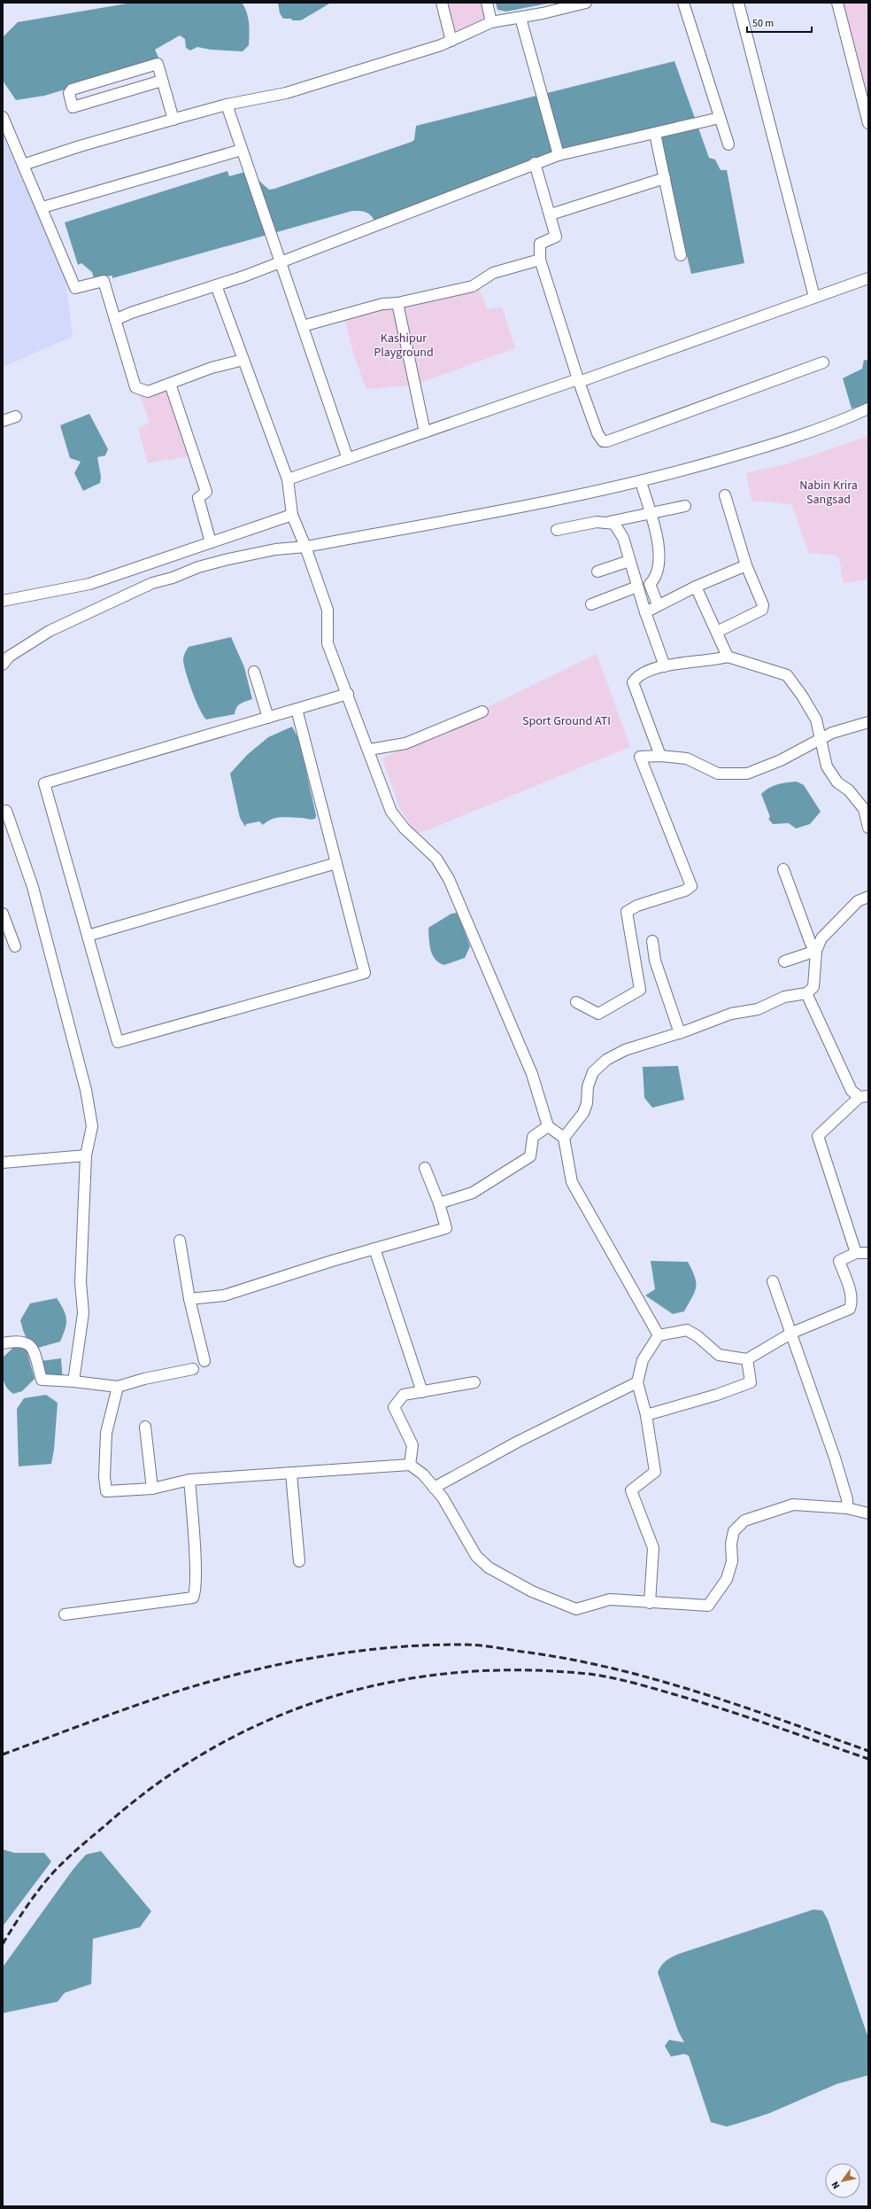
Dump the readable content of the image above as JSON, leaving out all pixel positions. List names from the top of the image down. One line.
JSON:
{"parks":["Kashipur Playground","Nabin Krira Sangsad","Sport Ground ATI"],"scale_bar":"50 m","north":"bottom left"}
